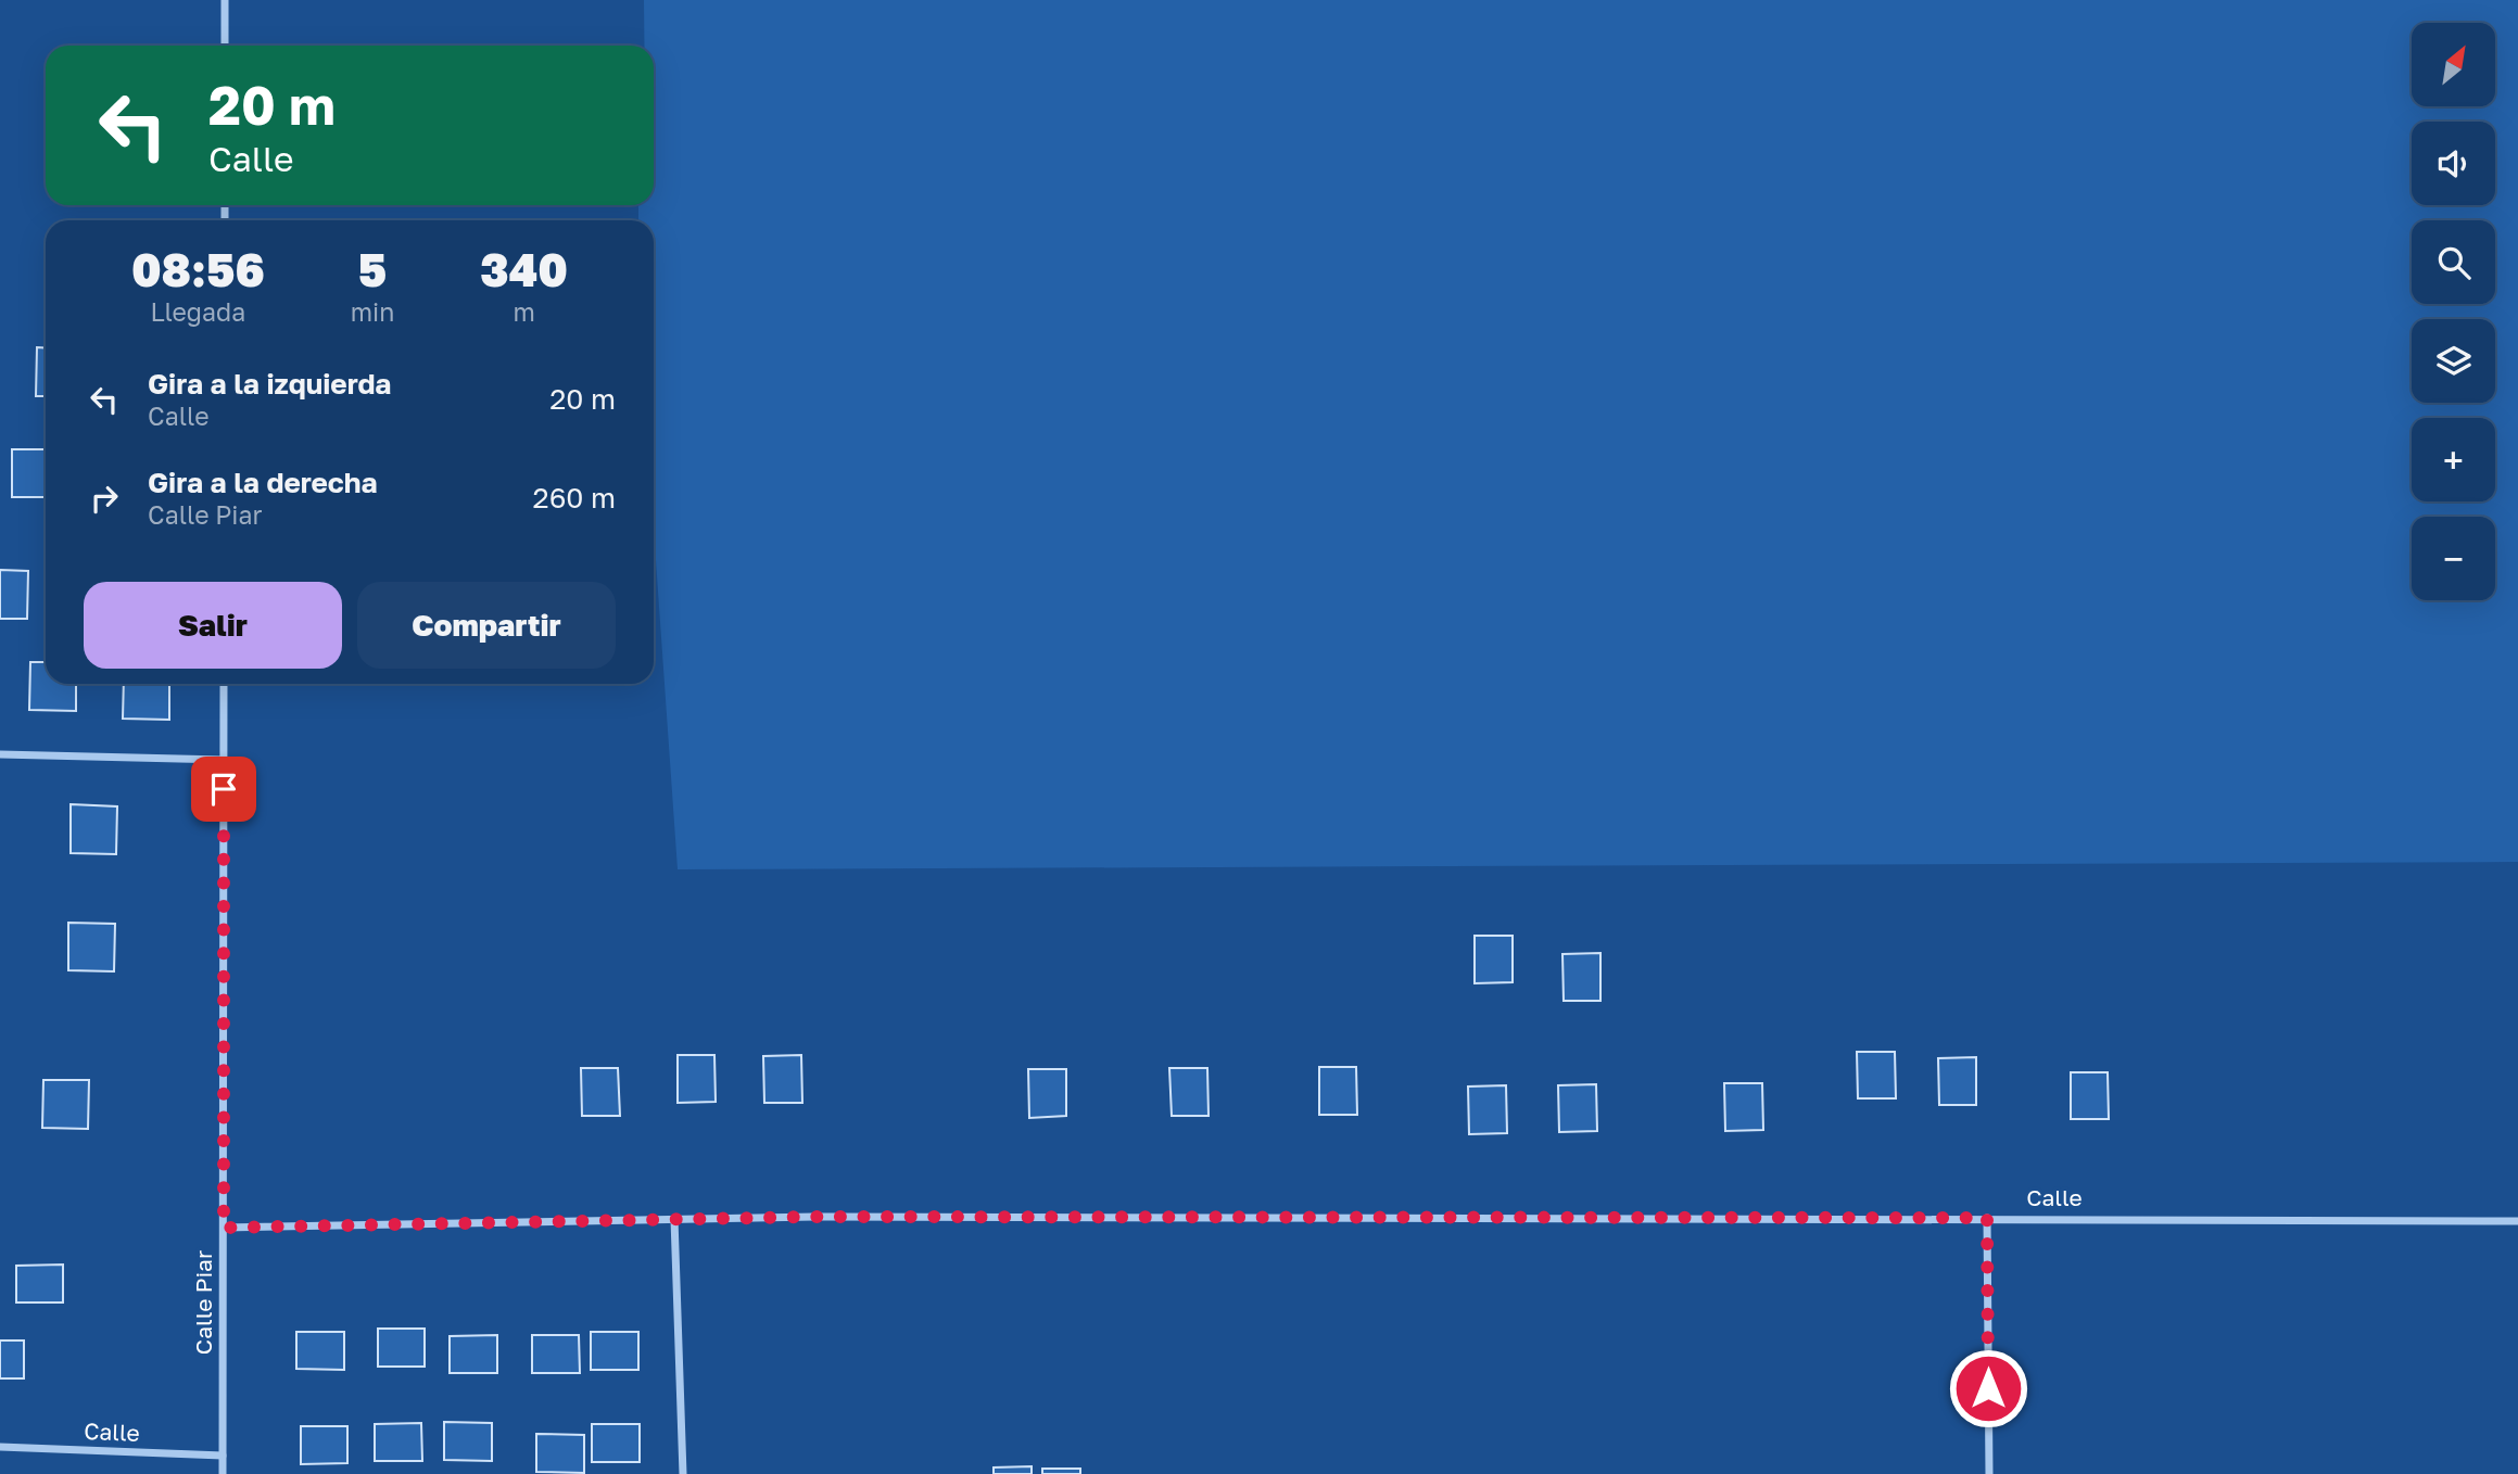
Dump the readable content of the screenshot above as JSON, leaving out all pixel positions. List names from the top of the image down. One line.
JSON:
{"streets":{"street":["Calle","Calle Piar"]},"crossings":[["Calle","Calle Piar"]],"north":"top right","page":{"map_buttons":["+","−"],"turn":["20 m","Calle"],"eta":["08:56","Llegada","5","min","340","m"],"list":[{"name":"Gira a la izquierda","note":"Calle","value":"20 m"},{"name":"Gira a la derecha","note":"Calle Piar","value":"260 m"}],"buttons":["Salir","Compartir"]}}
